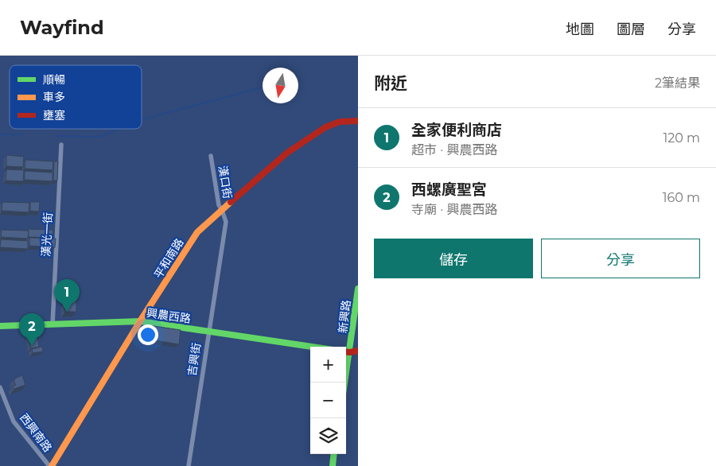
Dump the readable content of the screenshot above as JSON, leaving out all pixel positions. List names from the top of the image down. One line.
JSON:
{"streets":{"main road":["平和南路","興農西路","新興路"],"street":["漢口街","漢光一街","吉興街","西興南路"]},"crossings":[["漢口街","平和南路"],["漢口街","吉興街"],["漢光一街","興農西路"],["平和南路","興農西路"],["平和南路","吉興街"],["平和南路","西興南路"],["興農西路","吉興街"]],"legend":["順暢","車多","壅塞"],"north":"bottom","page":{"header":"Wayfind","nav":["地圖","圖層","分享"],"heading":["附近","2筆結果"],"list":[{"mark":"1","name":"全家便利商店","note":"超市 · 興農西路","value":"120 m"},{"mark":"2","name":"西螺廣聖宮","note":"寺廟 · 興農西路","value":"160 m"}],"buttons":["儲存","分享"],"pins":["1","2"],"map_buttons":["+","−"]}}
